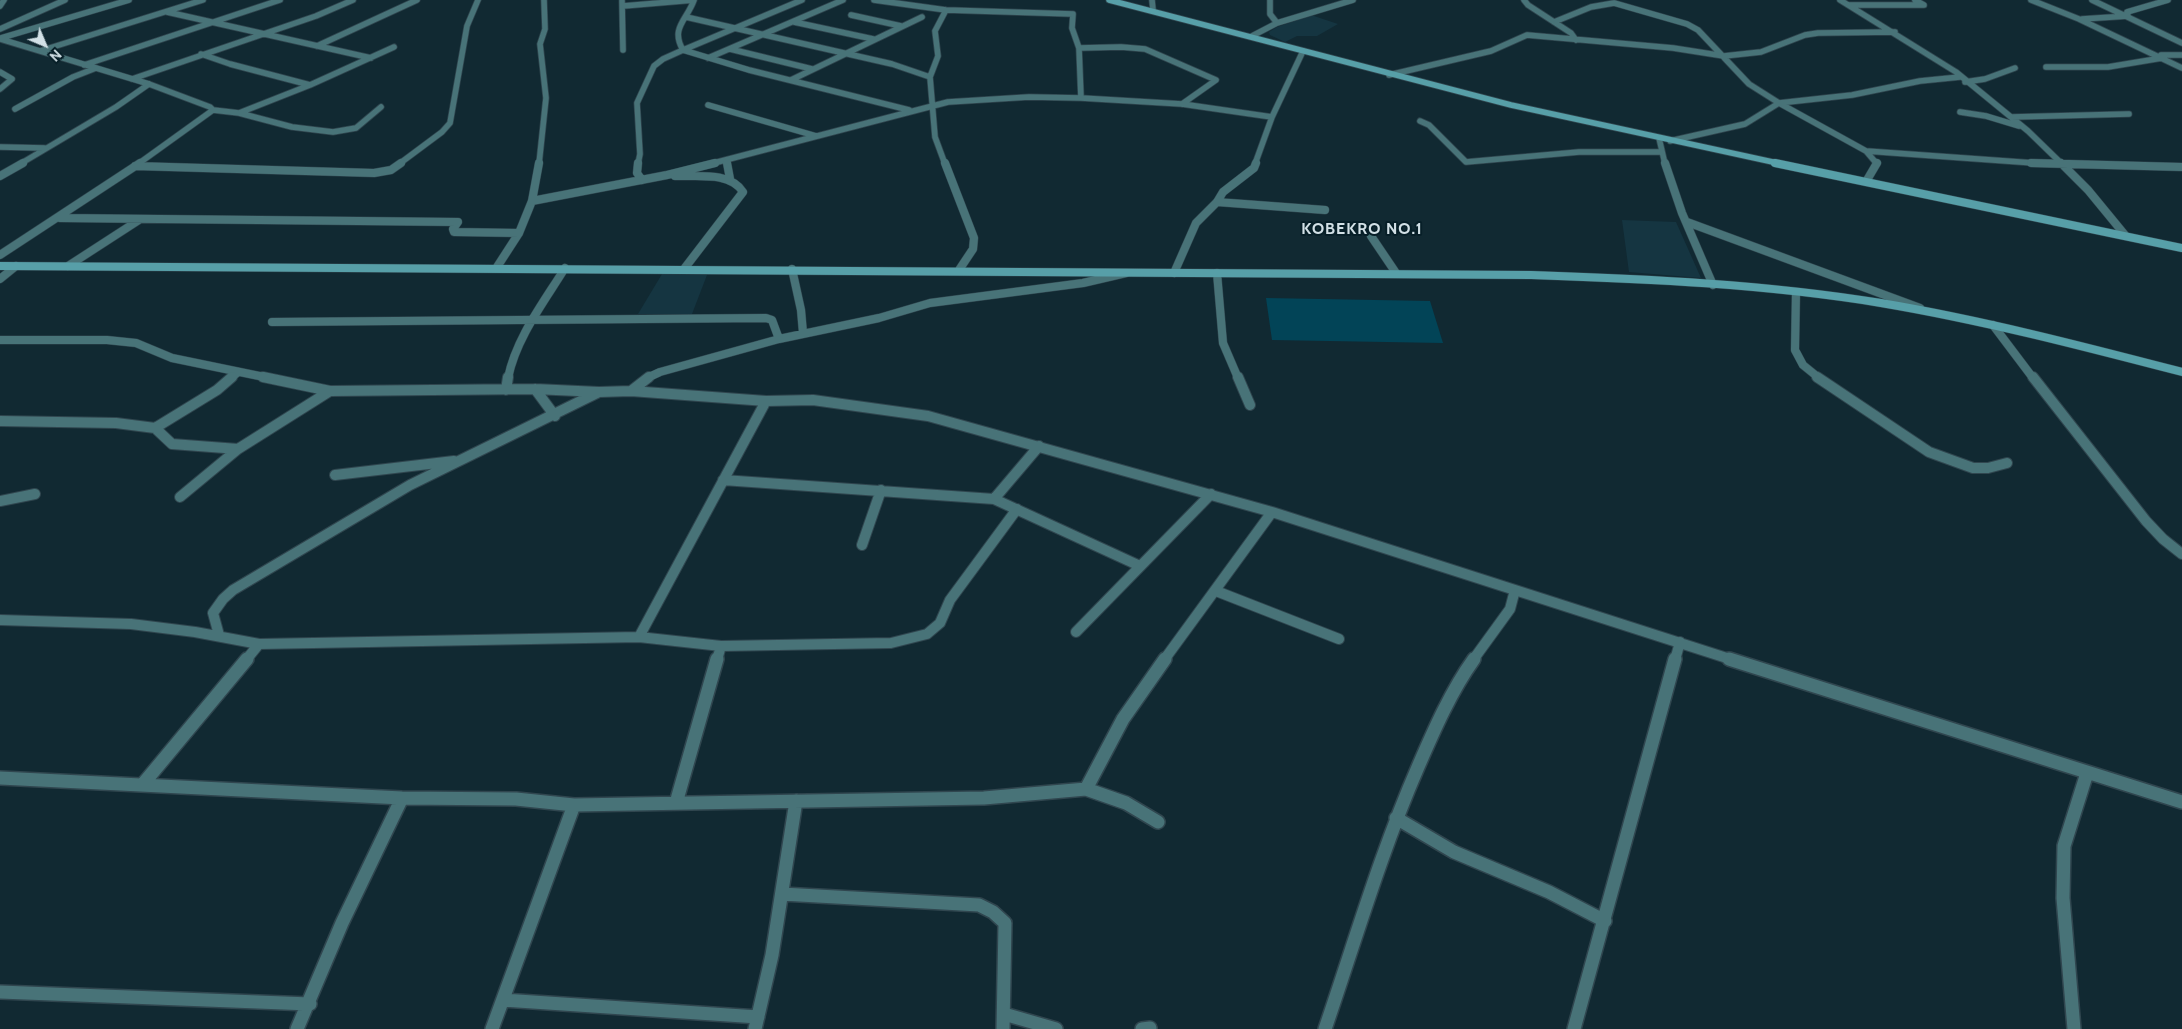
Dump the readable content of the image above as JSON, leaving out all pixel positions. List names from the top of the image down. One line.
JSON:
{"districts":["KOBEKRO NO.1"],"north":"bottom right"}
